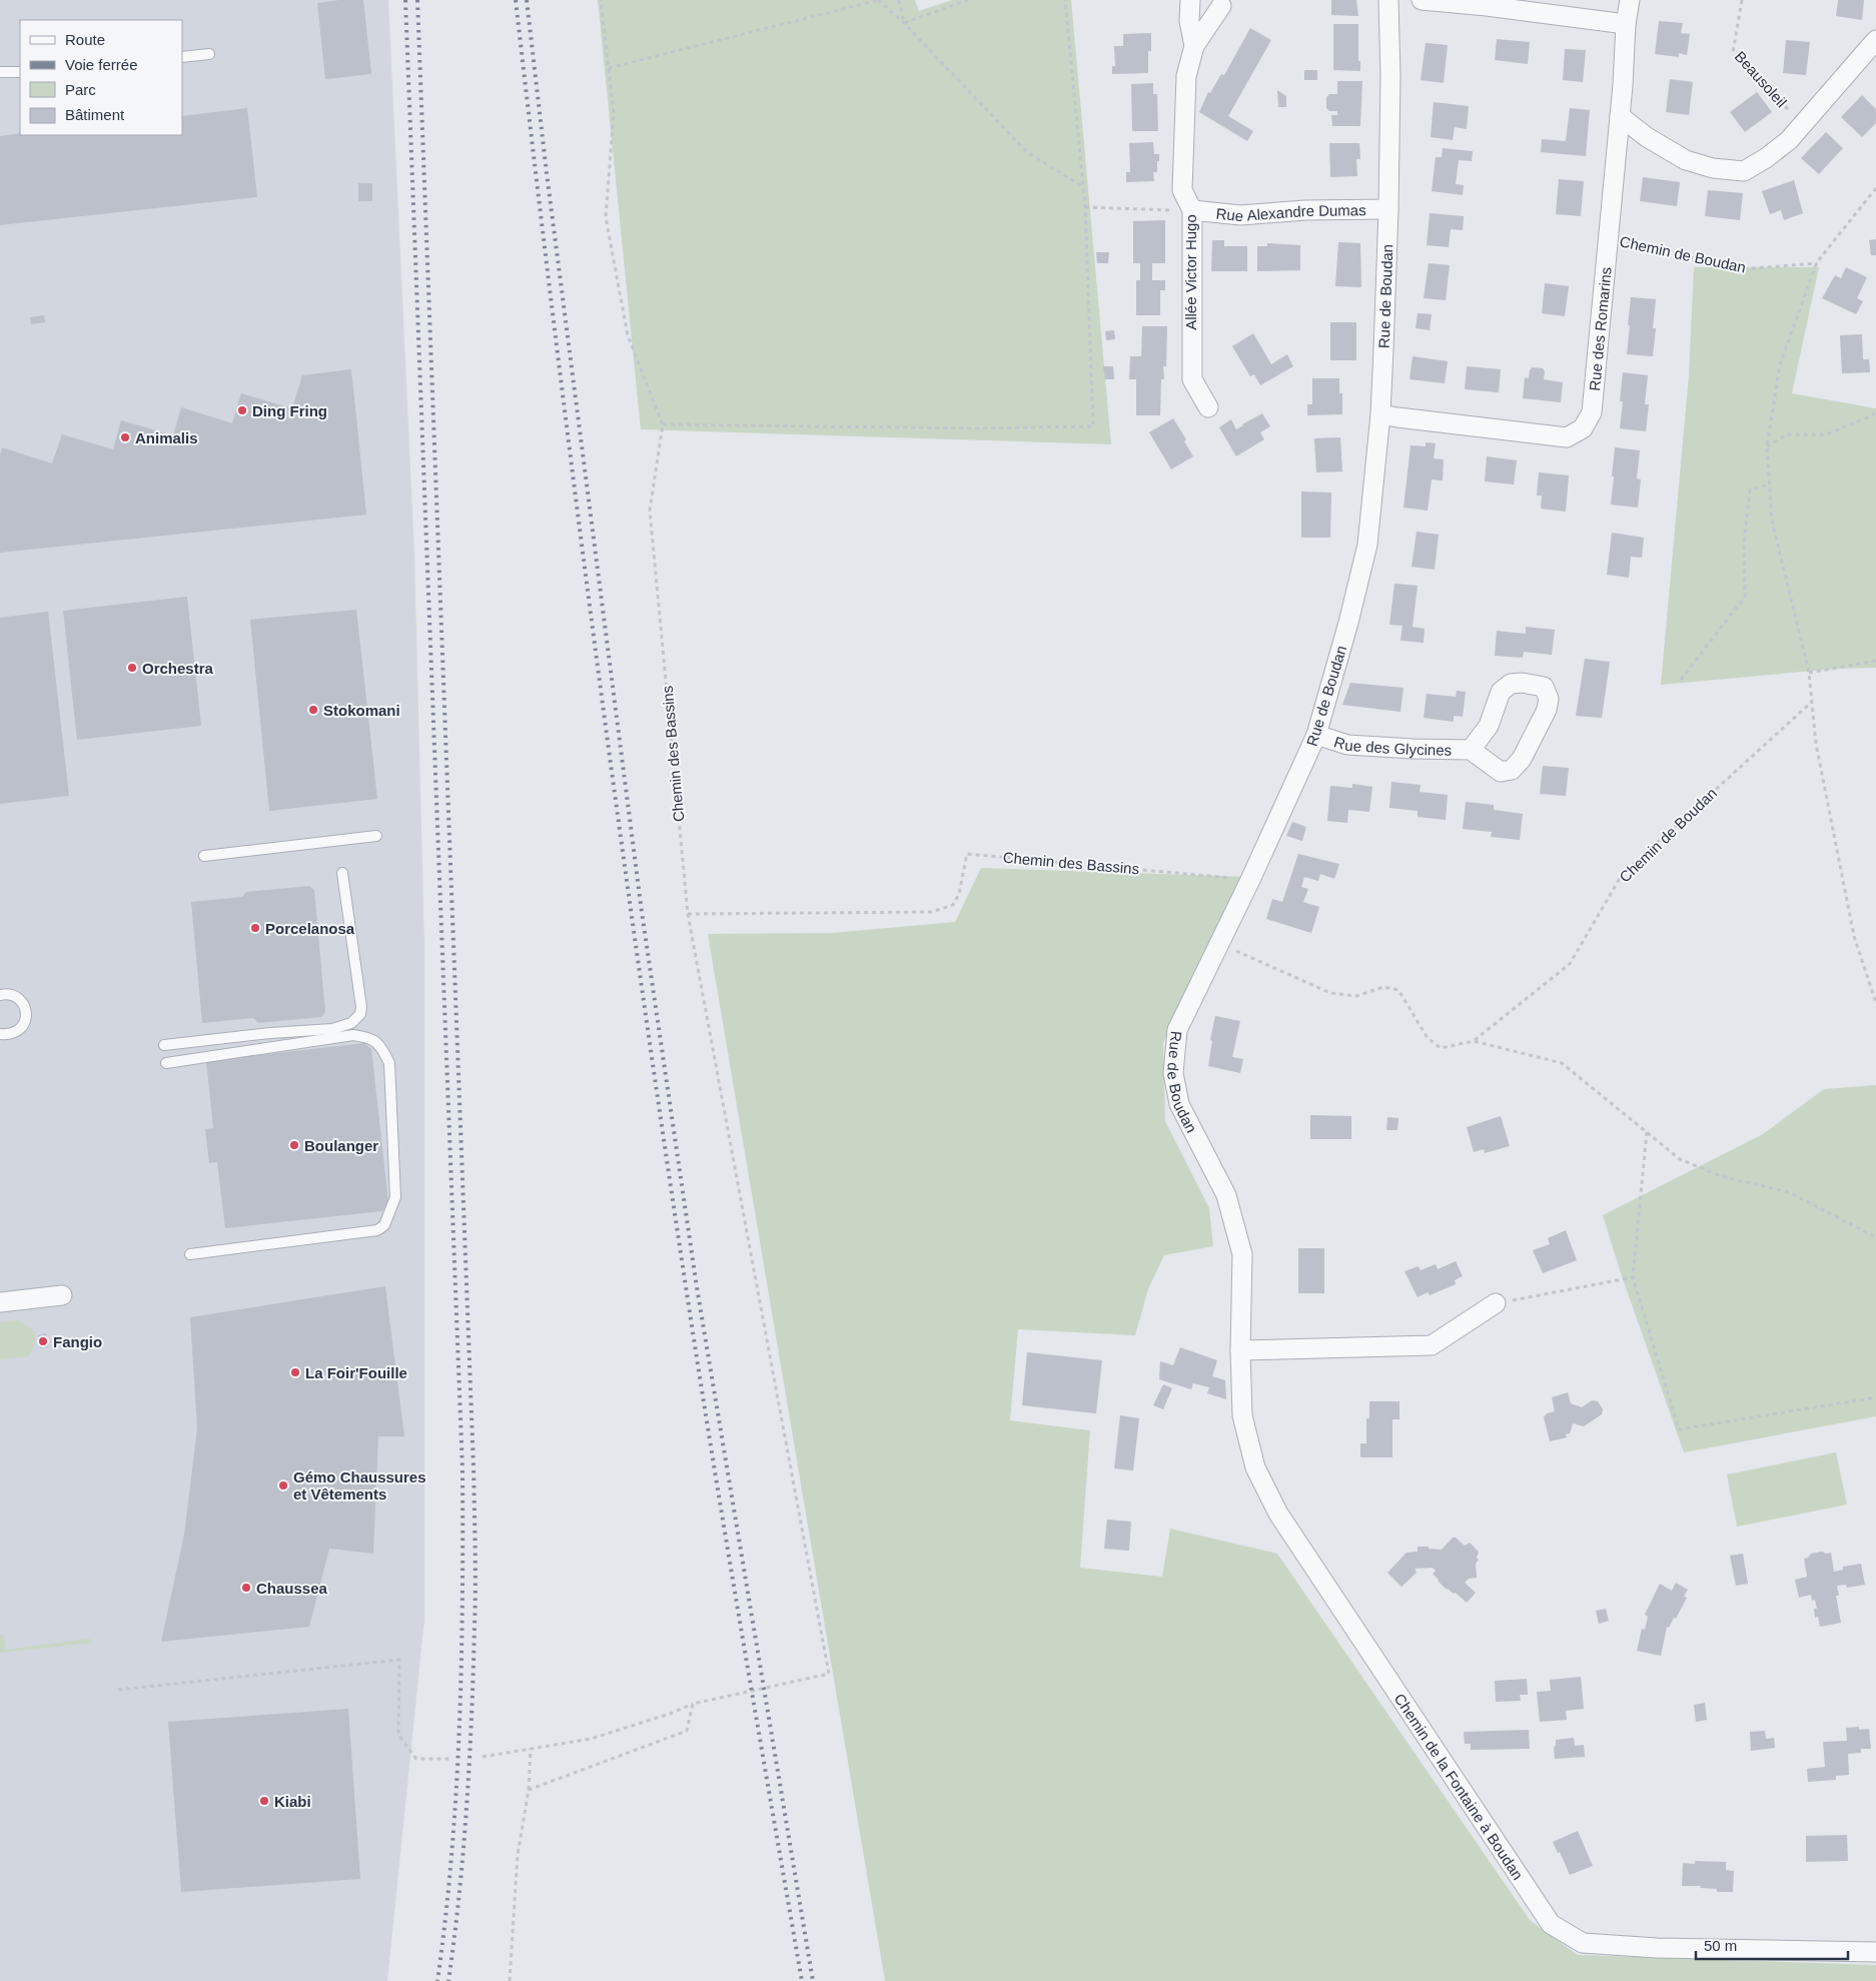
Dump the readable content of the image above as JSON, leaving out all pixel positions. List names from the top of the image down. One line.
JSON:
{"streets":{"street":["Rue Alexandre Dumas","Allée Victor Hugo","Rue de Boudan","Rue des Romarins","Rue des Glycines","Chemin de la Fontaine à Boudan"],"path":["Beausoleil","Chemin de Boudan","Chemin des Bassins"]},"crossings":[["Rue Alexandre Dumas","Allée Victor Hugo"],["Rue Alexandre Dumas","Rue de Boudan"],["Chemin de Boudan","Rue de Boudan"],["Chemin de Boudan","Rue des Romarins"],["Rue de Boudan","Rue des Romarins"],["Rue de Boudan","Rue des Glycines"],["Rue de Boudan","Chemin des Bassins"],["Rue de Boudan","Chemin de la Fontaine à Boudan"]],"places":["Ding Fring","Animalis","Orchestra","Stokomani","Porcelanosa","Boulanger","Fangio","La Foir'Fouille","Gémo Chaussures et Vêtements","Chaussea","Kiabi"],"legend":["Route","Voie ferrée","Parc","Bâtiment"],"scale_bar":"50 m"}
